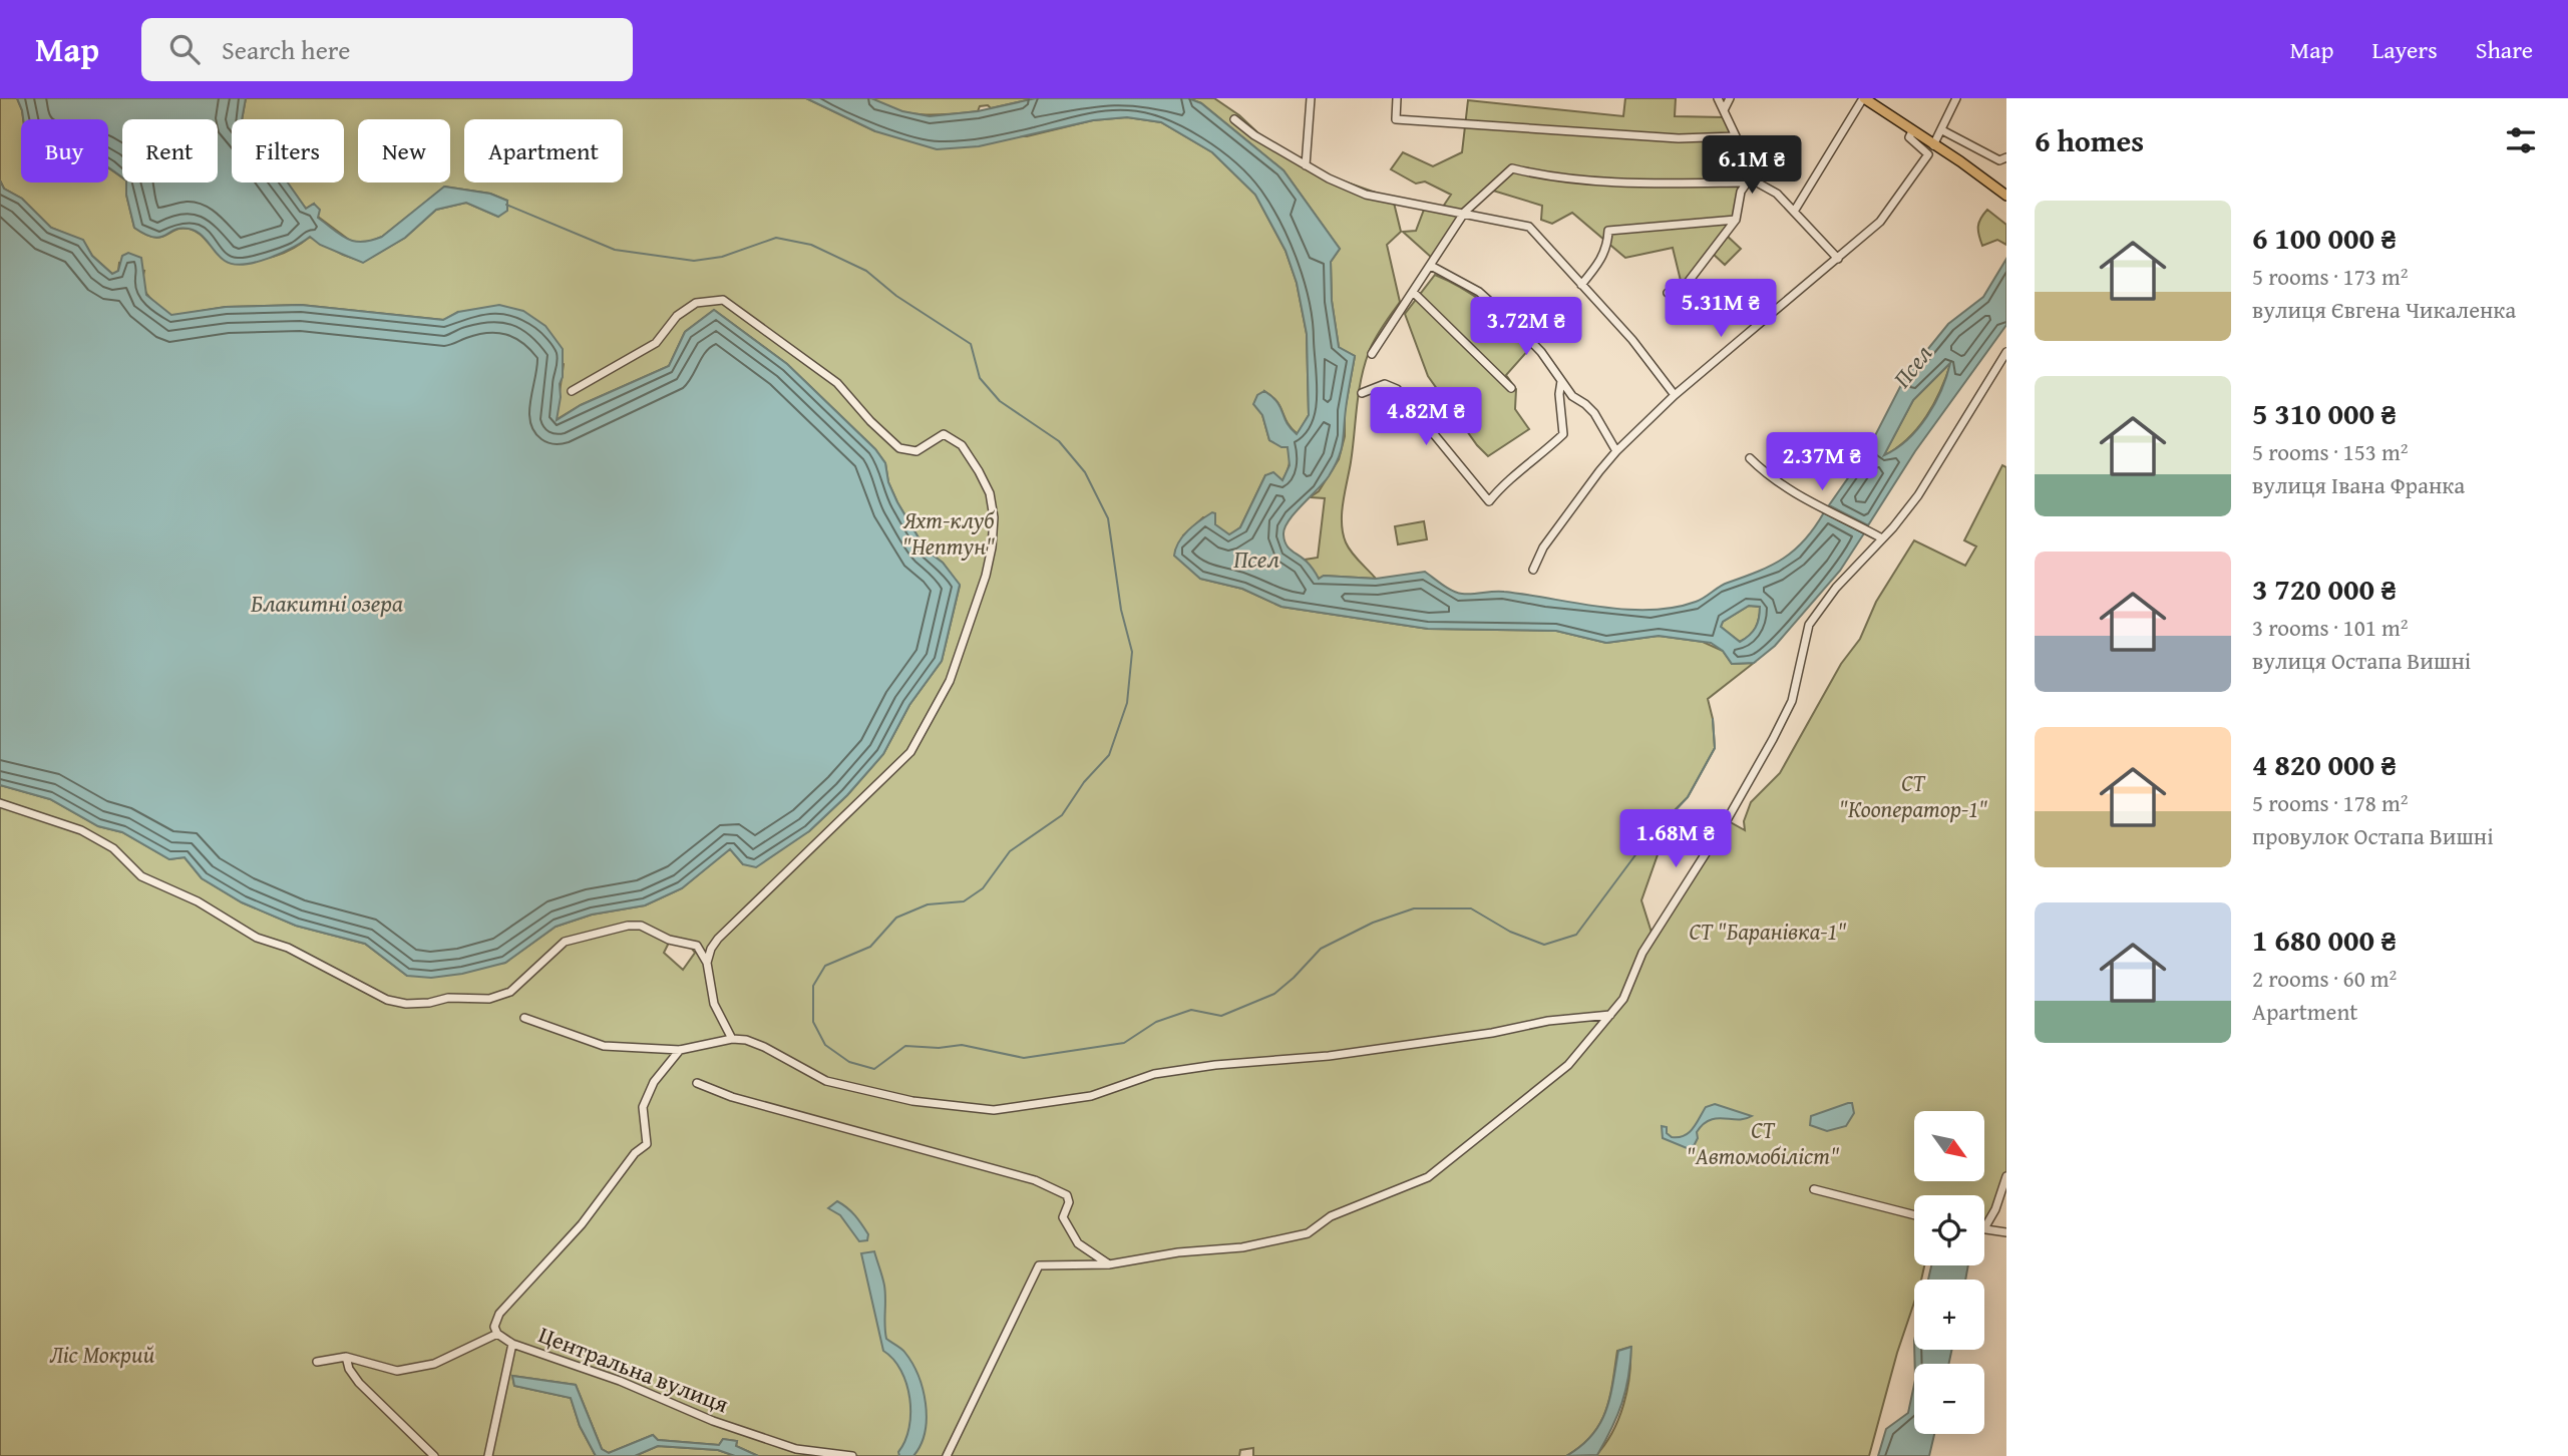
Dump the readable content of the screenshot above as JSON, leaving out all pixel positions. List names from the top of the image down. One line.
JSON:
{"streets":{"street":["Центральна вулиця"]},"water":["Псел","Блакитні озера"],"parks":["Яхт-клуб \"Нептун\"","СТ \"Кооператор-1\"","СТ \"Баранівка-1\"","СТ \"Автомобіліст\"","Ліс Мокрий"],"north":"bottom right","page":{"header":"Map","search":"Search here","nav":["Map","Layers","Share"],"heading":"6 homes","chip":["Buy","Rent","Filters","New","Apartment"],"price":["6.1M ₴","5.31M ₴","3.72M ₴","4.82M ₴","2.37M ₴","1.68M ₴"],"list":[{"name":"6 100 000 ₴","note":"5 rooms · 173 m² · вулиця Євгена Чикаленка"},{"name":"5 310 000 ₴","note":"5 rooms · 153 m² · вулиця Івана Франка"},{"name":"3 720 000 ₴","note":"3 rooms · 101 m² · вулиця Остапа Вишні"},{"name":"4 820 000 ₴","note":"5 rooms · 178 m² · провулок Остапа Вишні"},{"name":"1 680 000 ₴","note":"2 rooms · 60 m² · Apartment"}],"map_buttons":["+","−"]}}
